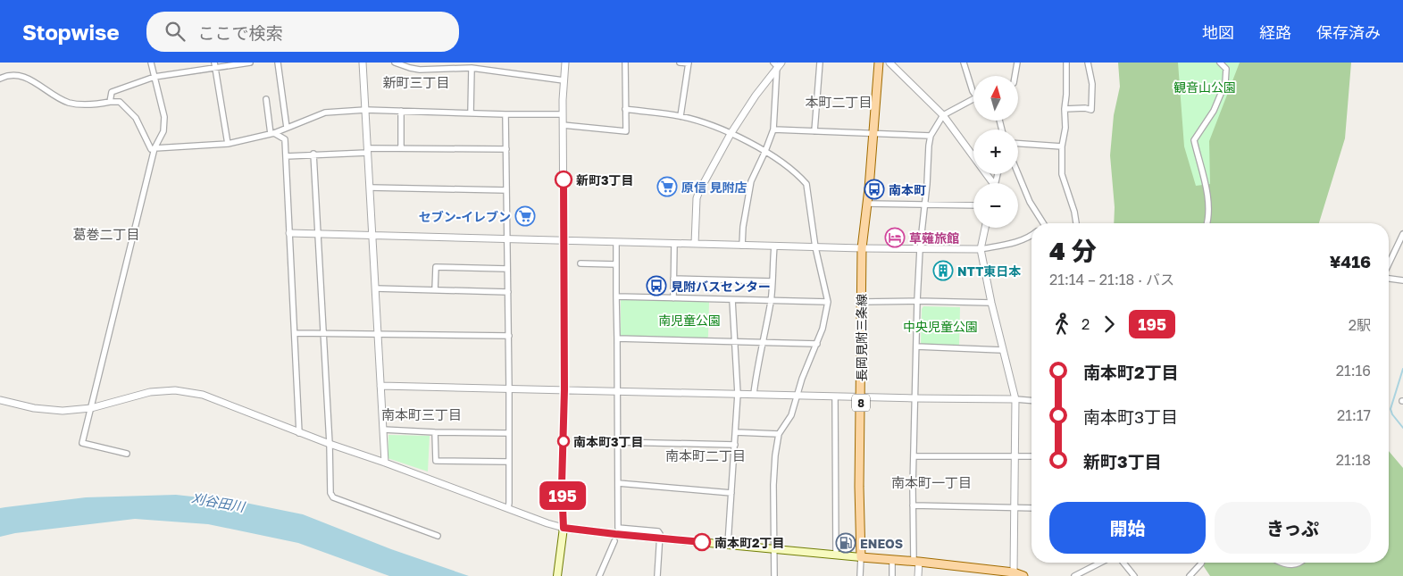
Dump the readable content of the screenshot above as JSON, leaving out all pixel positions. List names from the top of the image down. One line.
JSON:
{"streets":{"main road":["長岡見附三条線","8"]},"districts":["新町三丁目","本町二丁目","葛巻二丁目","南本町三丁目","南本町二丁目","南本町一丁目"],"water":["刈谷田川"],"parks":["観音山公園","南児童公園","中央児童公園"],"places":{"other":["新町3丁目","南本町3丁目","南本町2丁目"],"supermarket":["原信 見附店","セブン-イレブン"],"bus stop":["南本町","見附バスセンター"],"hotel":["草薙旅館"],"building":["NTT東日本"],"fuel station":["ENEOS"]},"lines":["bus line 195"],"north":"top","page":{"header":"Stopwise","search":"ここで検索","nav":["地図","経路","保存済み"],"on_map":"195","map_buttons":["+","−"],"heading":["4 分","21:14 – 21:18 · バス","¥416"],"legs":["2","195","2駅"],"list":[{"name":"南本町2丁目","value":"21:16"},{"name":"南本町3丁目","value":"21:17"},{"name":"新町3丁目","value":"21:18"}],"buttons":["開始","きっぷ"]}}
